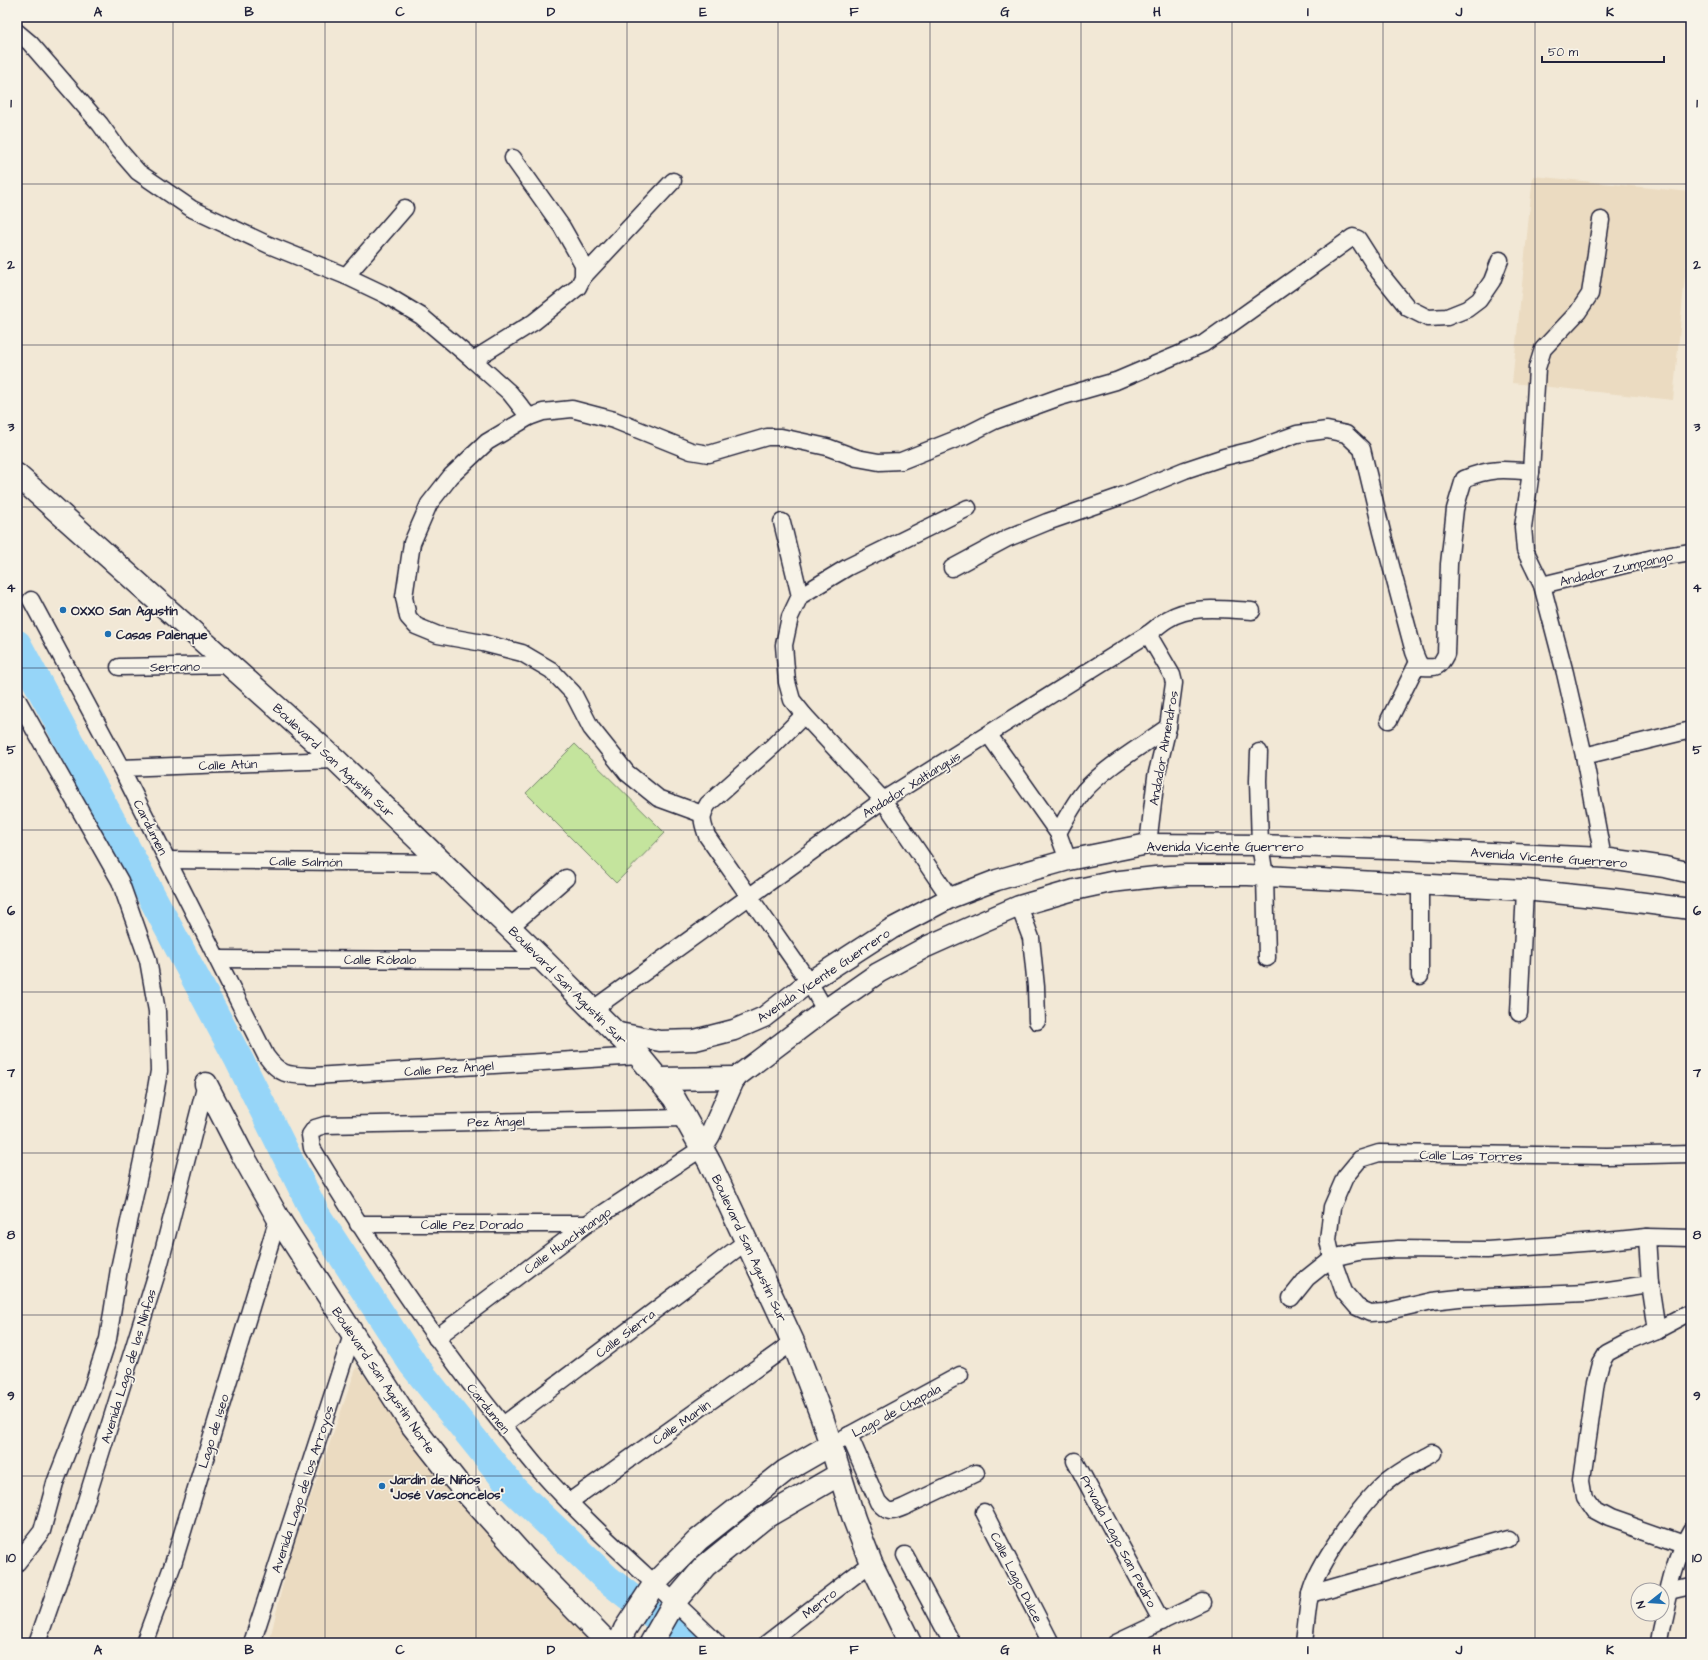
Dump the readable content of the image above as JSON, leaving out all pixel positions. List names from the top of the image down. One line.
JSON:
{"streets":{"main road":["Boulevard San Agustín Sur","Boulevard San Agustín Norte"],"street":["Andador Zumpango","Serrano","Andador Almendros","Calle Atún","Andador Xaltianguis","Cardumen","Avenida Vicente Guerrero","Calle Salmón","Calle Róbalo","Calle Pez Ángel","Pez Ángel","Calle Las Torres","Calle Pez Dorado","Calle Huachinango","Calle Sierra","Avenida Lago de las Ninfas","Lago de Chapala","Calle Marlín","Lago de Iseo","Avenida Lago de los Arroyos","Privada Lago San Pedro","Calle Lago Dulce","Merro"]},"crossings":[["Serrano","Boulevard San Agustín Sur"],["Andador Almendros","Andador Xaltianguis"],["Andador Almendros","Avenida Vicente Guerrero"],["Boulevard San Agustín Sur","Calle Atún"],["Boulevard San Agustín Sur","Andador Xaltianguis"],["Boulevard San Agustín Sur","Avenida Vicente Guerrero"],["Boulevard San Agustín Sur","Calle Salmón"],["Boulevard San Agustín Sur","Calle Róbalo"],["Boulevard San Agustín Sur","Calle Pez Ángel"],["Boulevard San Agustín Sur","Pez Ángel"],["Boulevard San Agustín Sur","Calle Huachinango"],["Boulevard San Agustín Sur","Calle Sierra"],["Boulevard San Agustín Sur","Lago de Chapala"],["Boulevard San Agustín Sur","Calle Marlín"],["Boulevard San Agustín Sur","Merro"],["Calle Atún","Cardumen"],["Cardumen","Calle Salmón"],["Cardumen","Calle Róbalo"],["Cardumen","Calle Pez Ángel"],["Cardumen","Pez Ángel"],["Cardumen","Calle Pez Dorado"],["Cardumen","Calle Huachinango"],["Cardumen","Calle Sierra"],["Cardumen","Calle Marlín"],["Calle Pez Dorado","Calle Huachinango"],["Avenida Lago de las Ninfas","Boulevard San Agustín Norte"],["Boulevard San Agustín Norte","Lago de Iseo"],["Boulevard San Agustín Norte","Avenida Lago de los Arroyos"]],"places":["OXXO San Agustín","Casas Palenque","Jardín de Niños \"José Vasconcelos\""],"scale_bar":"50 m","north":"left","grid":{"columns":["A","B","C","D","E","F","G","H","I","J","K"],"rows":["1","2","3","4","5","6","7","8","9","10"]}}
